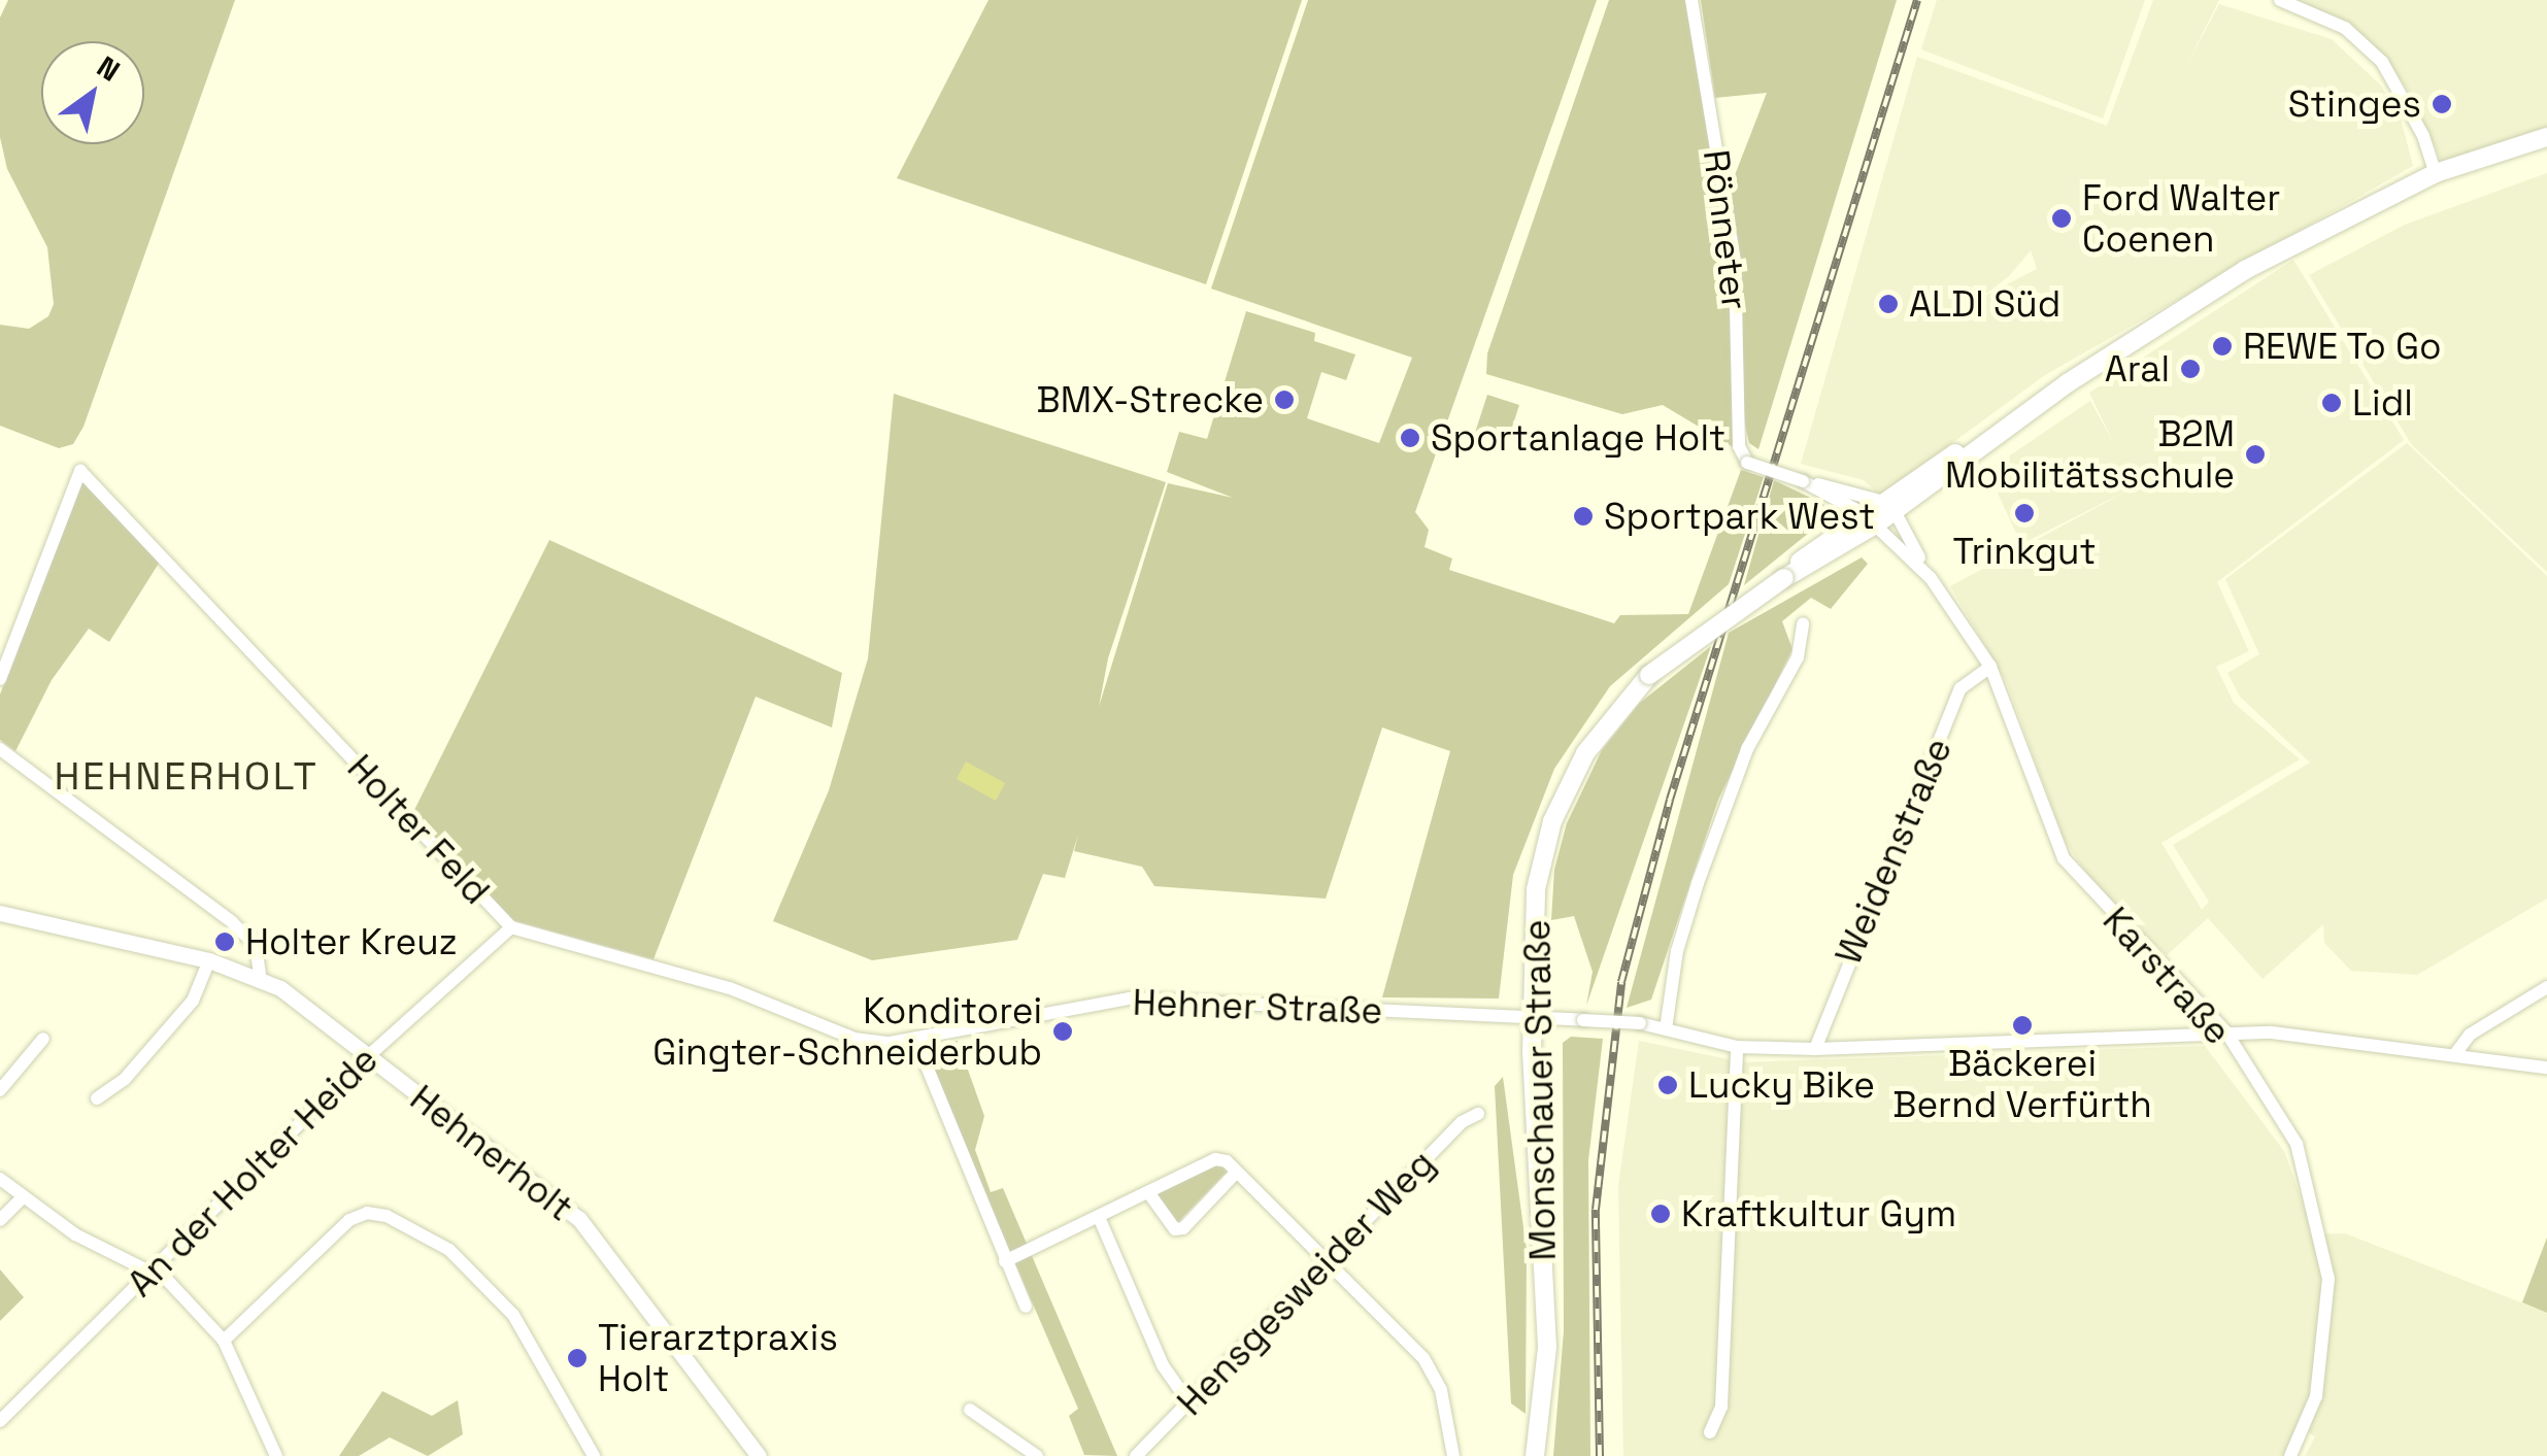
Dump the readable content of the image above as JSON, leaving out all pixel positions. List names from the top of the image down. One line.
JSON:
{"streets":{"main road":["Monschauer Straße"],"street":["Rönneter","Holter Feld","Weidenstraße","Karstraße","Hehner Straße","Hehnerholt","An der Holter Heide","Hensgesweider Weg"]},"crossings":[["Rönneter","Karstraße"],["Holter Feld","Hehner Straße"],["Holter Feld","An der Holter Heide"],["Weidenstraße","Karstraße"],["Weidenstraße","Hehner Straße"],["Karstraße","Hehner Straße"],["Karstraße","Monschauer Straße"],["Hehner Straße","Monschauer Straße"],["Hehnerholt","An der Holter Heide"]],"districts":["HEHNERHOLT"],"places":["Stinges","Ford Walter Coenen","ALDI Süd","REWE To Go","Aral","BMX-Strecke","Lidl","Sportanlage Holt","B2M Mobilitätsschule","Trinkgut","Sportpark West","Holter Kreuz","Bäckerei Bernd Verfürth","Konditorei Gingter-Schneiderbub","Lucky Bike","Kraftkultur Gym","Tierarztpraxis Holt"],"north":"top right"}
